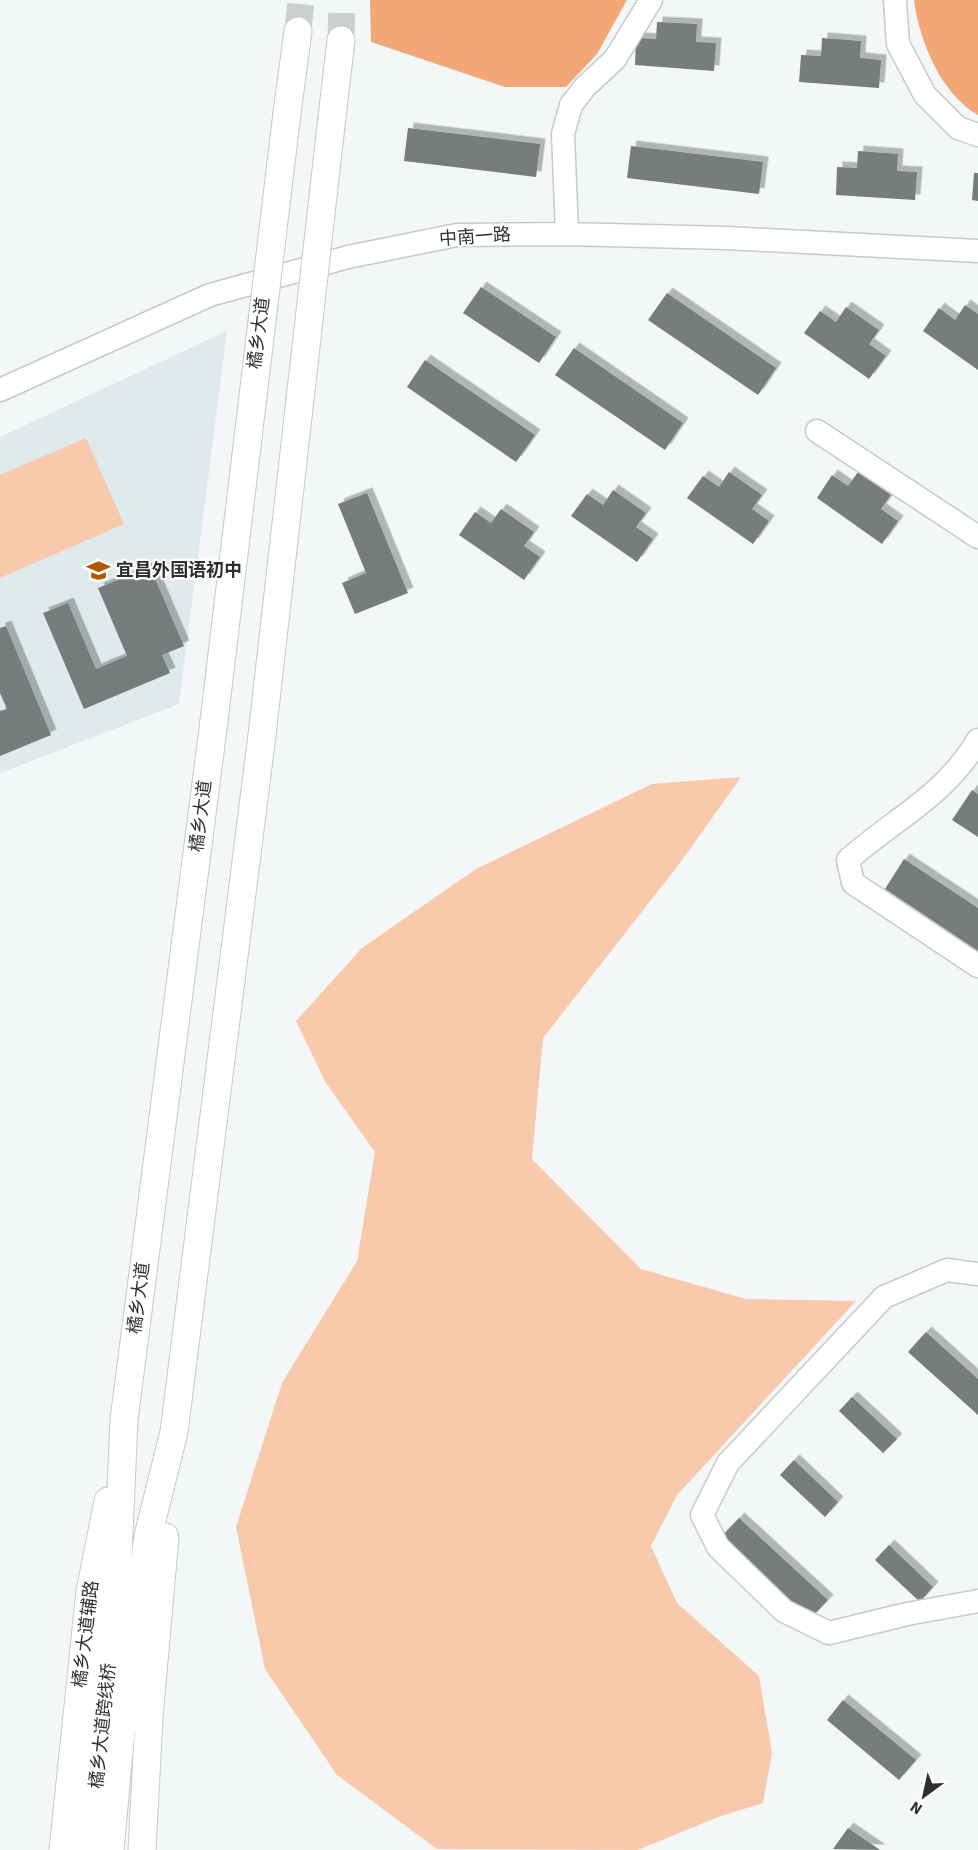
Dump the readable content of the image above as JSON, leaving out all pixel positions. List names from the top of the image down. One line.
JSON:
{"streets":{"main road":["橘乡大道","橘乡大道辅路","橘乡大道跨线桥"],"street":["中南一路"]},"crossings":[["橘乡大道","橘乡大道辅路"],["橘乡大道","橘乡大道跨线桥"]],"places":{"school or university":["宜昌外国语初中"]},"north":"bottom left"}
